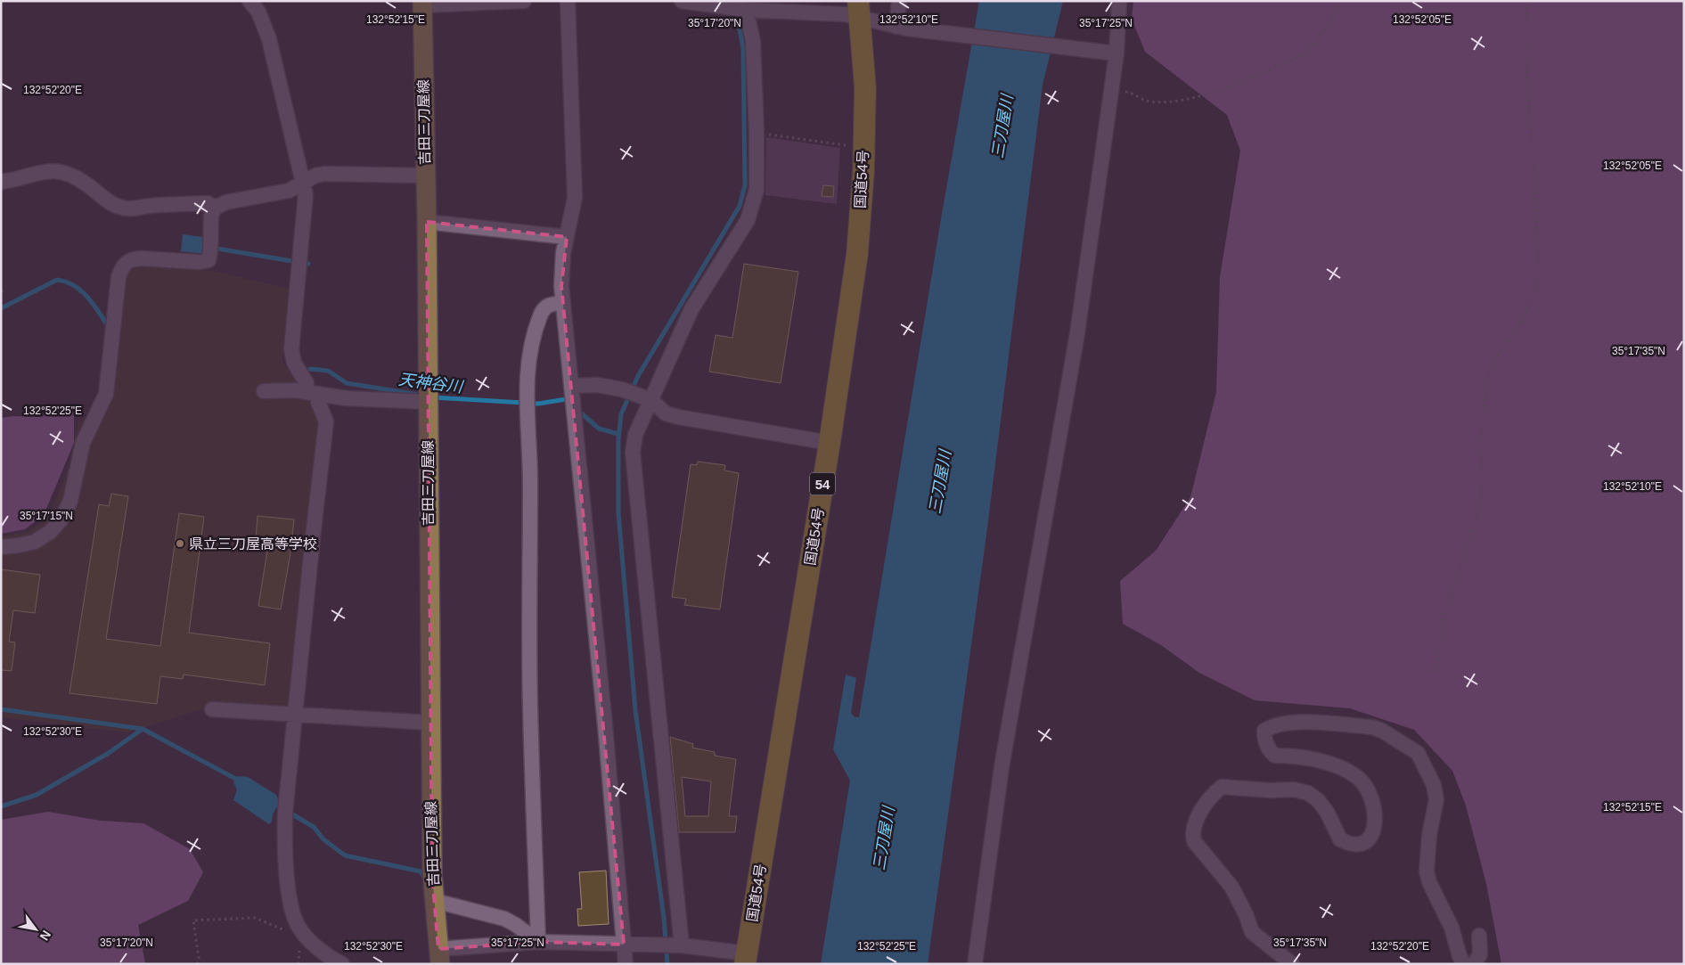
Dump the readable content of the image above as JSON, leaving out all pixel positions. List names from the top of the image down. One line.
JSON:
{"streets":{"highway":["国道54号","54"],"main road":["吉田三刀屋線"]},"water":["三刀屋川","天神谷川"],"places":["県立三刀屋高等学校"],"north":"bottom right","coordinates":["132°52'05\"E","132°52'15\"E","132°52'10\"E","35°17'20\"N","35°17'25\"N","132°52'20\"E","35°17'35\"N","132°52'25\"E","35°17'15\"N","132°52'30\"E"]}
